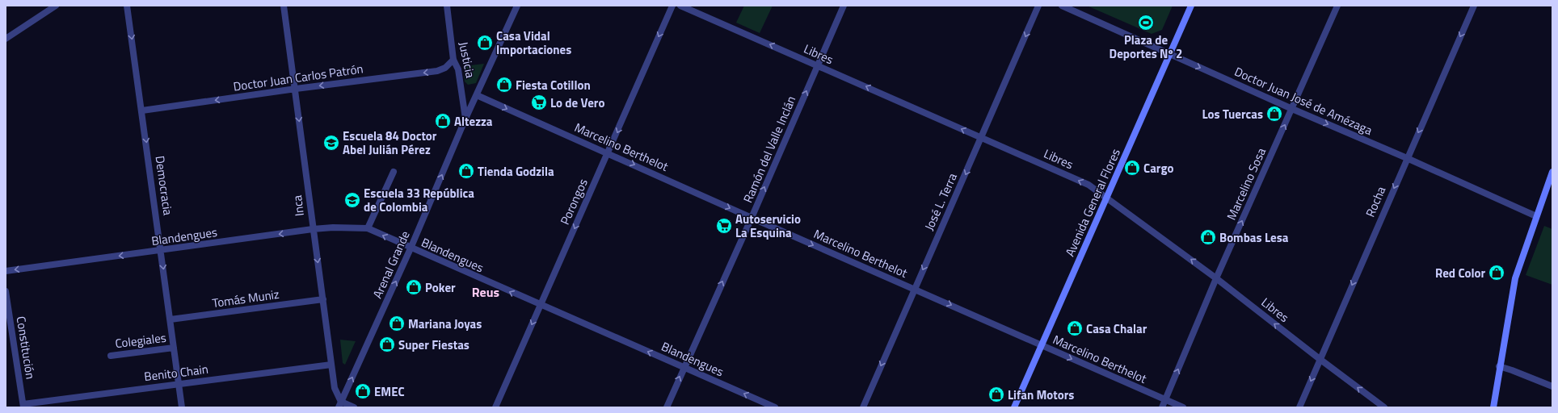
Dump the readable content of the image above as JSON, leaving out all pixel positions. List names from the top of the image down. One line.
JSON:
{"streets":{"main road":["Avenida General Flores"],"street":["Libres","Justicia","Doctor Juan Carlos Patrón","Doctor Juan José de Amézaga","Marcelino Berthelot","Ramón del Valle Inclán","Marcelino Sosa","Democracia","Porongos","José L. Terra","Rocha","Inca","Blandengues","Arenal Grande","Tomás Muniz","Colegiales","Constitución","Benito Chain"]},"crossings":[["Libres","Ramón del Valle Inclán"],["Libres","Marcelino Sosa"],["Libres","José L. Terra"],["Libres","Rocha"],["Libres","Avenida General Flores"],["Justicia","Doctor Juan Carlos Patrón"],["Justicia","Arenal Grande"],["Doctor Juan Carlos Patrón","Democracia"],["Doctor Juan Carlos Patrón","Inca"],["Doctor Juan José de Amézaga","Marcelino Sosa"],["Doctor Juan José de Amézaga","Rocha"],["Doctor Juan José de Amézaga","Avenida General Flores"],["Marcelino Berthelot","Ramón del Valle Inclán"],["Marcelino Berthelot","Marcelino Sosa"],["Marcelino Berthelot","Porongos"],["Marcelino Berthelot","José L. Terra"],["Marcelino Berthelot","Avenida General Flores"],["Marcelino Berthelot","Arenal Grande"],["Ramón del Valle Inclán","Blandengues"],["Democracia","Blandengues"],["Democracia","Tomás Muniz"],["Democracia","Colegiales"],["Democracia","Benito Chain"],["Porongos","Blandengues"],["Inca","Blandengues"],["Inca","Arenal Grande"],["Inca","Tomás Muniz"],["Inca","Benito Chain"],["Blandengues","Arenal Grande"],["Constitución","Benito Chain"]],"one_way":["Libres","Doctor Juan Carlos Patrón","Doctor Juan José de Amézaga","Marcelino Berthelot","Ramón del Valle Inclán","Marcelino Sosa","Democracia","Porongos","José L. Terra","Rocha","Inca","Blandengues","Arenal Grande"],"districts":["Reus"],"places":{"sports":["Plaza de Deportes Nº 2"],"shop":["Casa Vidal Importaciones","Fiesta Cotillon","Los Tuercas","Altezza","Cargo","Tienda Godzila","Bombas Lesa","Red Color","Poker","Mariana Joyas","Casa Chalar","Super Fiestas","EMEC","Lifan Motors"],"supermarket":["Lo de Vero","Autoservicio La Esquina"],"school or university":["Escuela 84 Doctor Abel Julián Pérez","Escuela 33 República de Colombia"]}}
